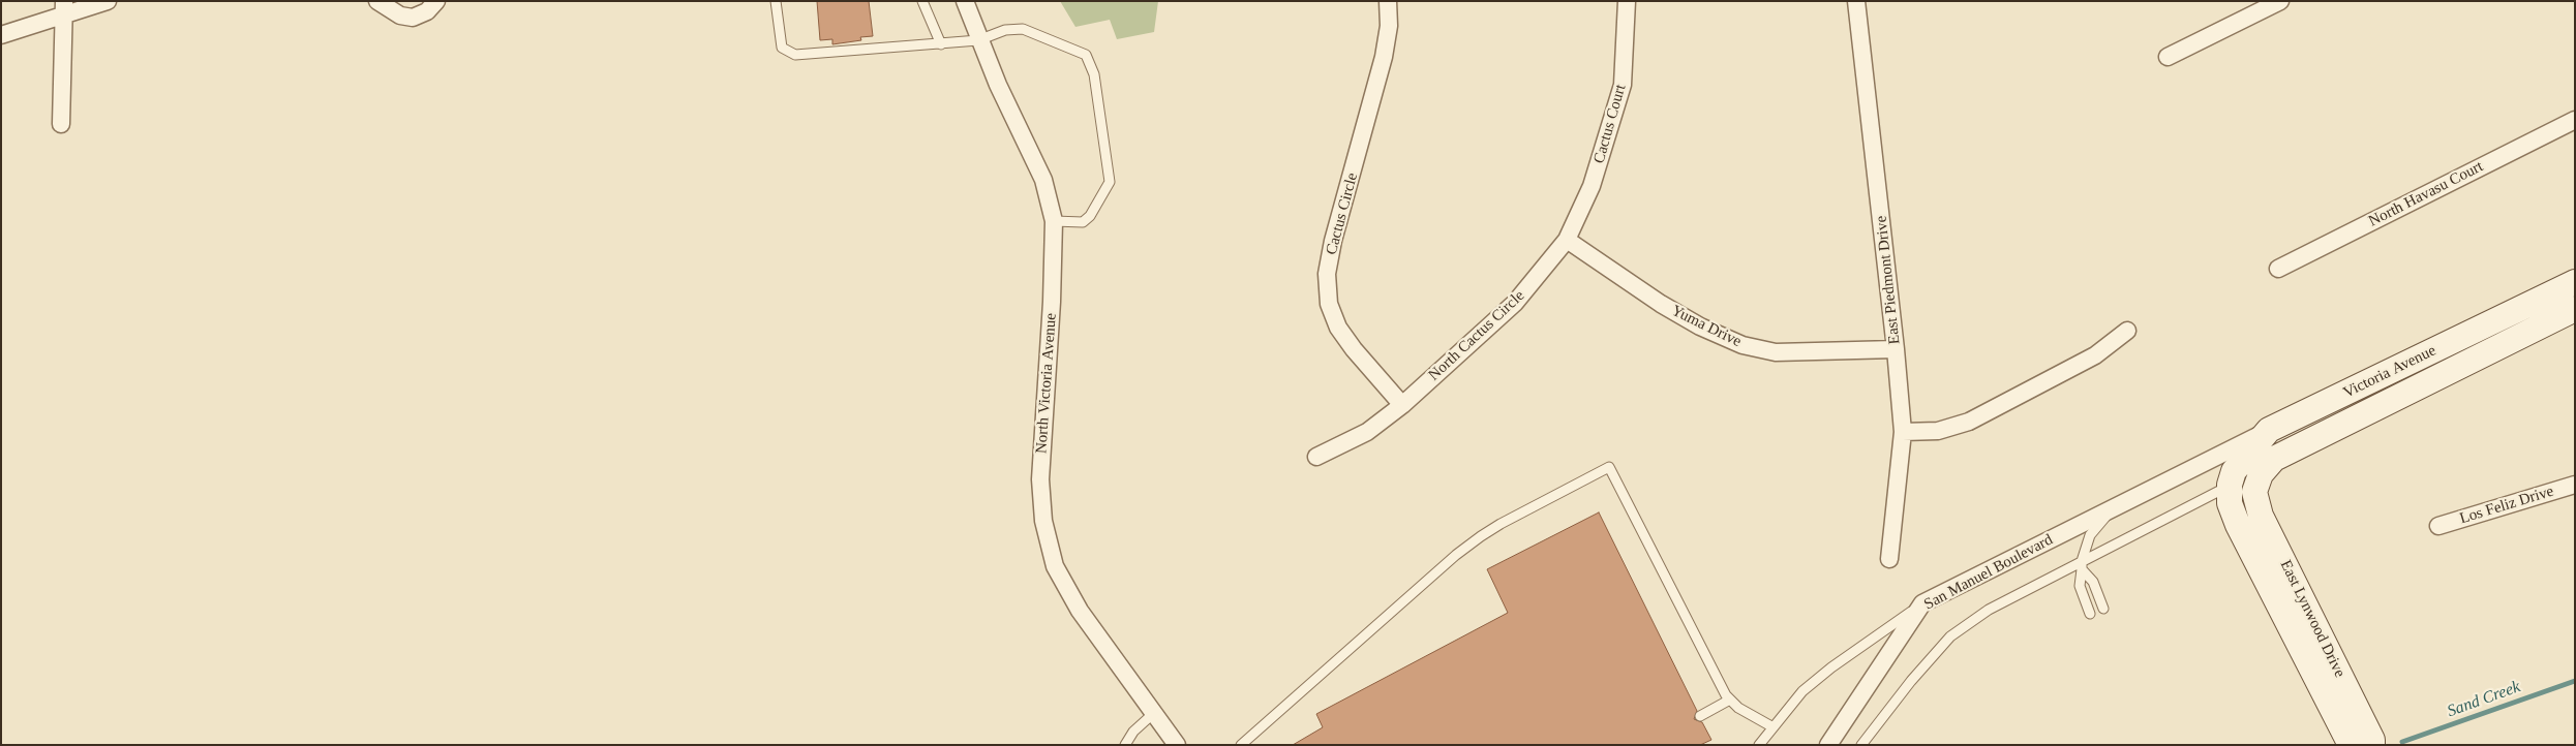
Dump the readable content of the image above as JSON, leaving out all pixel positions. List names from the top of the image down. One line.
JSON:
{"streets":{"main road":["Victoria Avenue","East Lynwood Drive"],"street":["Cactus Court","North Havasu Court","Cactus Circle","East Piedmont Drive","Yuma Drive","North Cactus Circle","North Victoria Avenue","Los Feliz Drive","San Manuel Boulevard"]},"crossings":[["Cactus Court","Yuma Drive"],["Cactus Court","North Cactus Circle"],["Cactus Circle","North Cactus Circle"],["East Piedmont Drive","Yuma Drive"],["Yuma Drive","North Cactus Circle"],["Victoria Avenue","San Manuel Boulevard"],["Victoria Avenue","East Lynwood Drive"]],"water":["Sand Creek"]}
